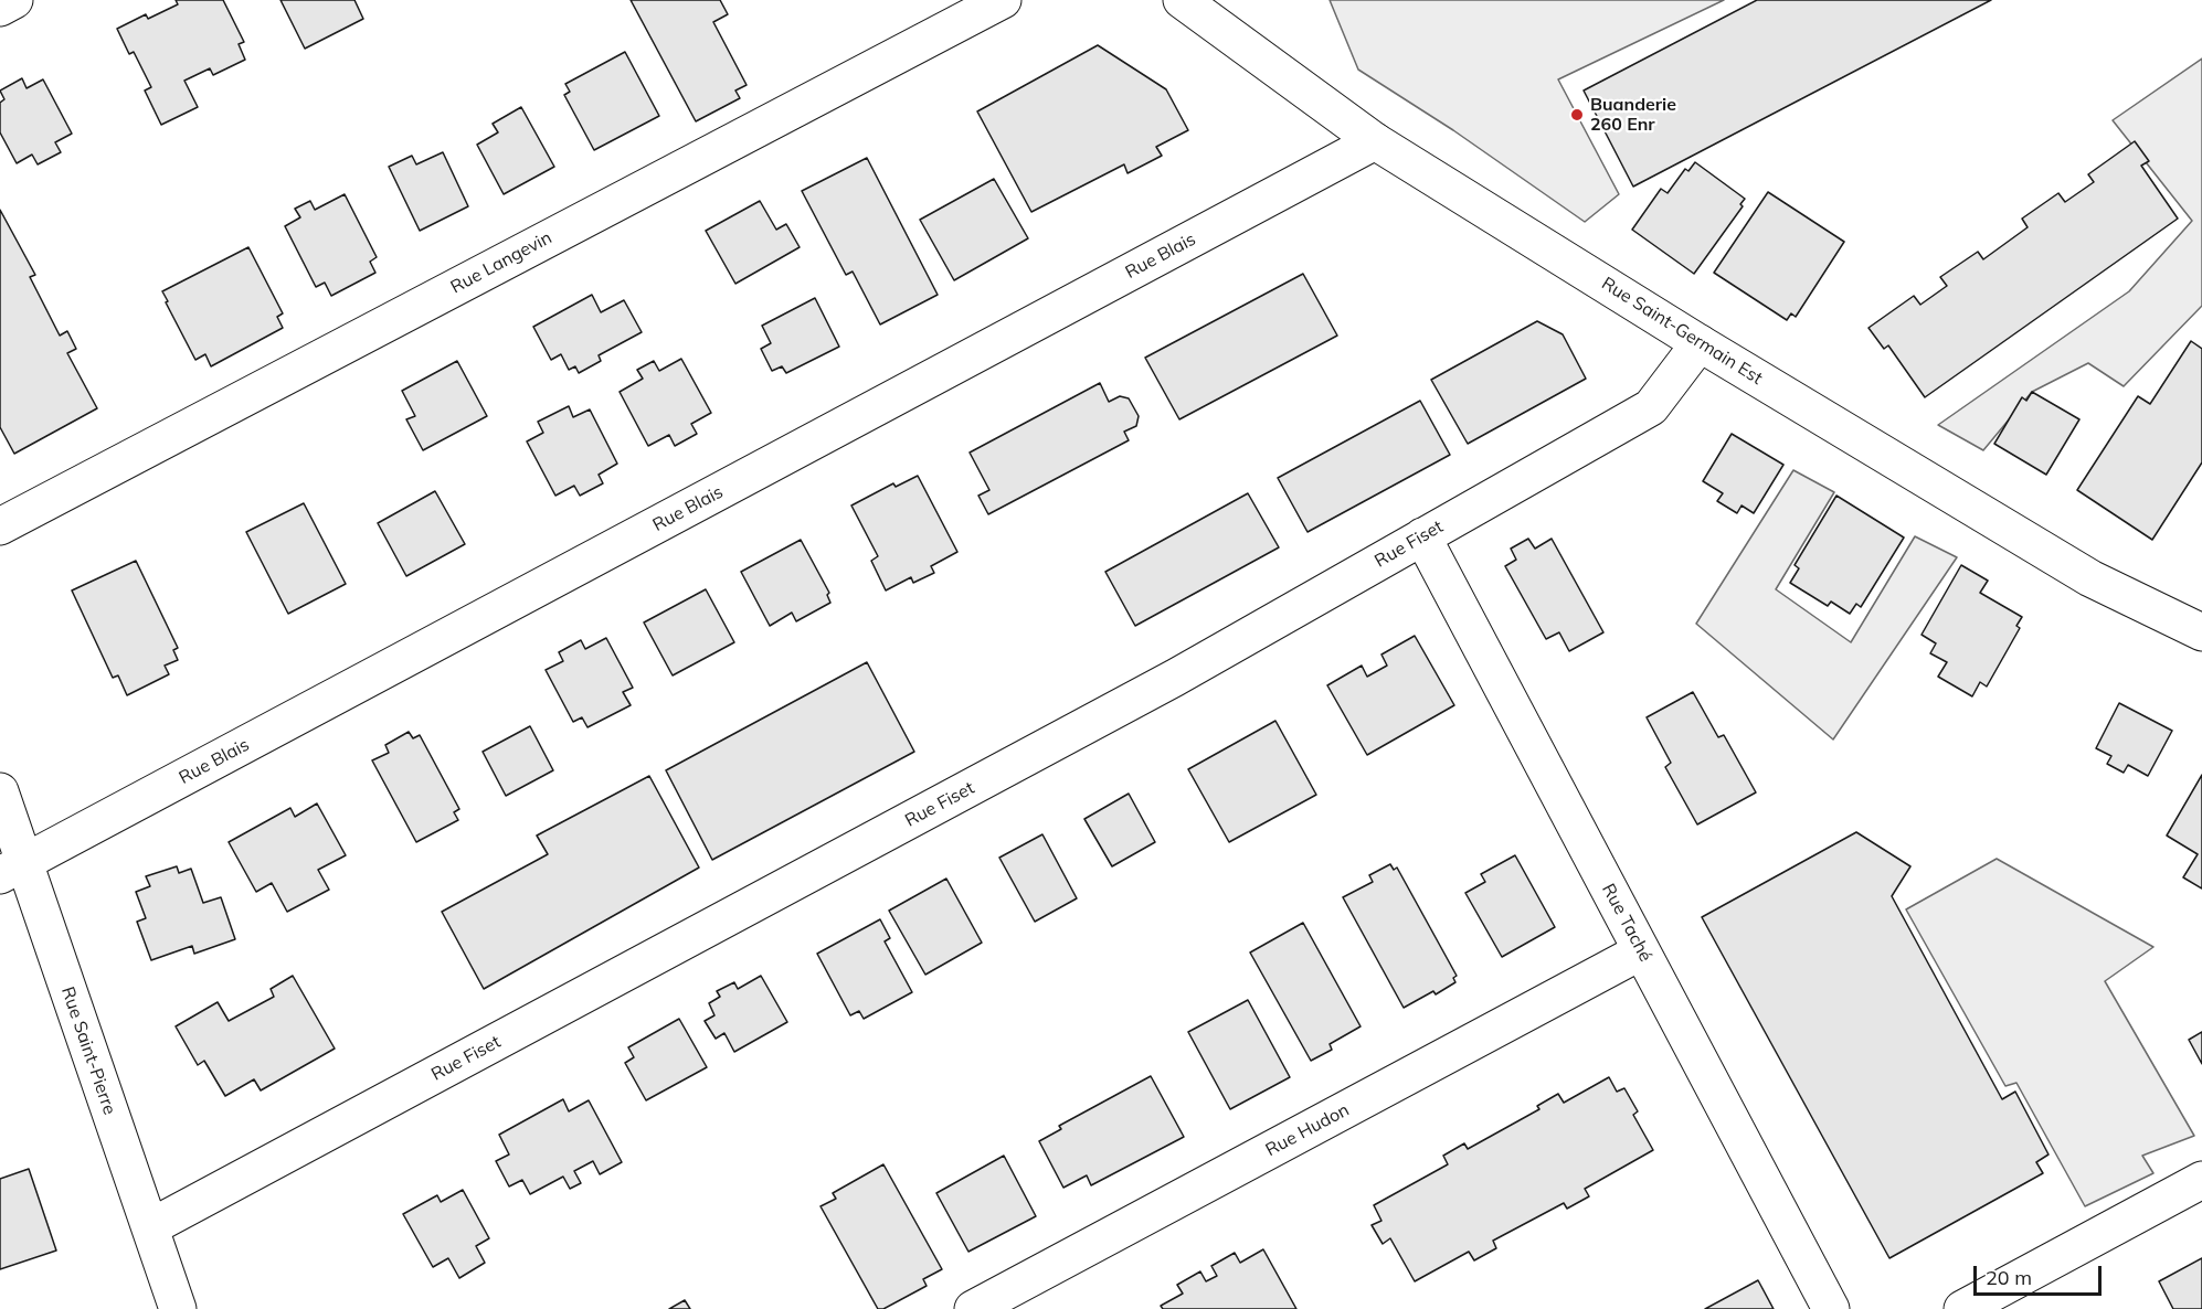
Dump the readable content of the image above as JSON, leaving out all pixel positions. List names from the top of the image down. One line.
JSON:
{"streets":{"street":["Rue Blais","Rue Langevin","Rue Saint-Germain Est","Rue Fiset","Rue Taché","Rue Saint-Pierre","Rue Hudon"]},"crossings":[["Rue Blais","Rue Saint-Germain Est"],["Rue Blais","Rue Saint-Pierre"],["Rue Saint-Germain Est","Rue Fiset"],["Rue Fiset","Rue Taché"],["Rue Fiset","Rue Saint-Pierre"],["Rue Taché","Rue Hudon"]],"places":["Buanderie 260 Enr"],"scale_bar":"20 m"}
